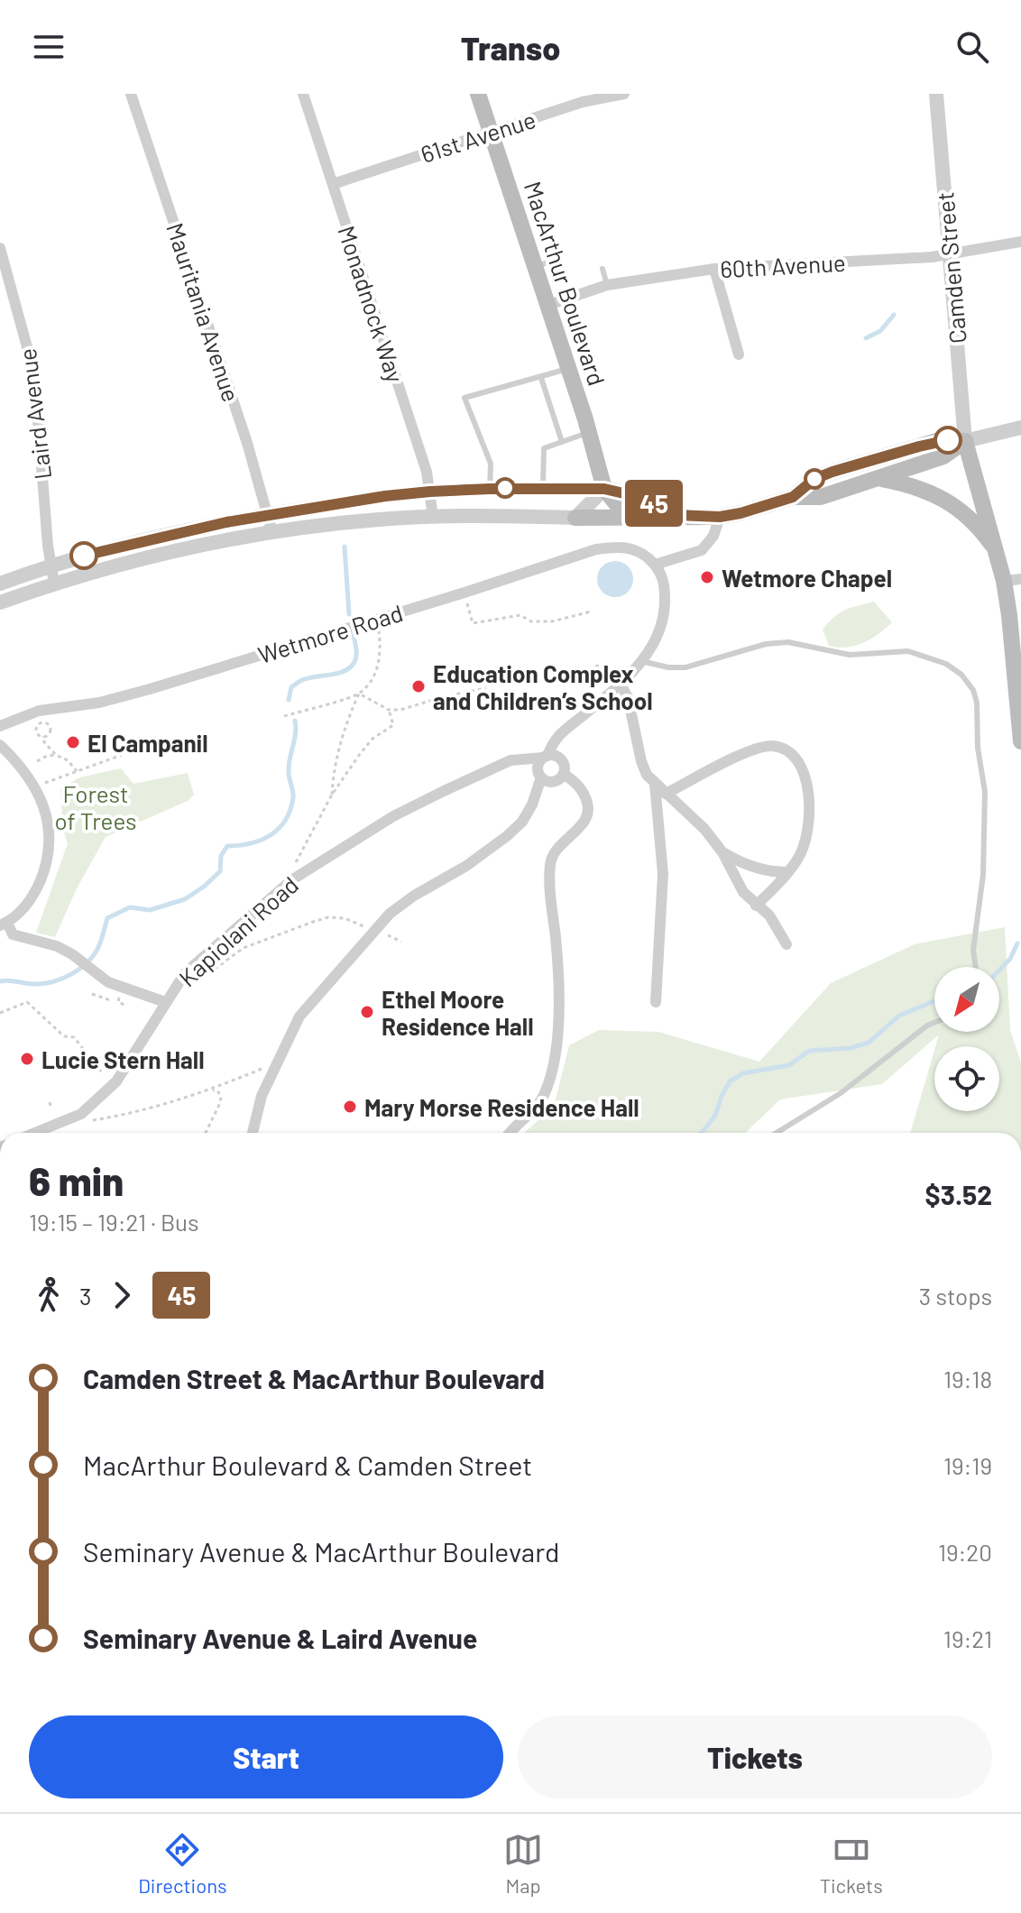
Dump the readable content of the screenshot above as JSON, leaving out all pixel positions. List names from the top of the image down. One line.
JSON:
{"streets":{"main road":["MacArthur Boulevard"],"street":["61st Avenue","60th Avenue","Camden Street","Monadnock Way","Mauritania Avenue","Laird Avenue","Wetmore Road","Kapiolani Road"]},"crossings":[["61st Avenue","MacArthur Boulevard"],["61st Avenue","Monadnock Way"],["60th Avenue","Camden Street"],["60th Avenue","MacArthur Boulevard"]],"parks":["Forest of Trees"],"places":["Wetmore Chapel","Education Complex and Children’s School","El Campanil","Ethel Moore Residence Hall","Lucie Stern Hall","Mary Morse Residence Hall"],"lines":["bus line 45"],"north":"bottom left","page":{"header":"Transo","on_map":"45","heading":["6 min","19:15 – 19:21 · Bus","$3.52"],"legs":["3","45","3 stops"],"list":[{"name":"Camden Street & MacArthur Boulevard","value":"19:18"},{"name":"MacArthur Boulevard & Camden Street","value":"19:19"},{"name":"Seminary Avenue & MacArthur Boulevard","value":"19:20"},{"name":"Seminary Avenue & Laird Avenue","value":"19:21"}],"buttons":["Start","Tickets"],"tabs":["Directions","Map","Tickets"]}}
